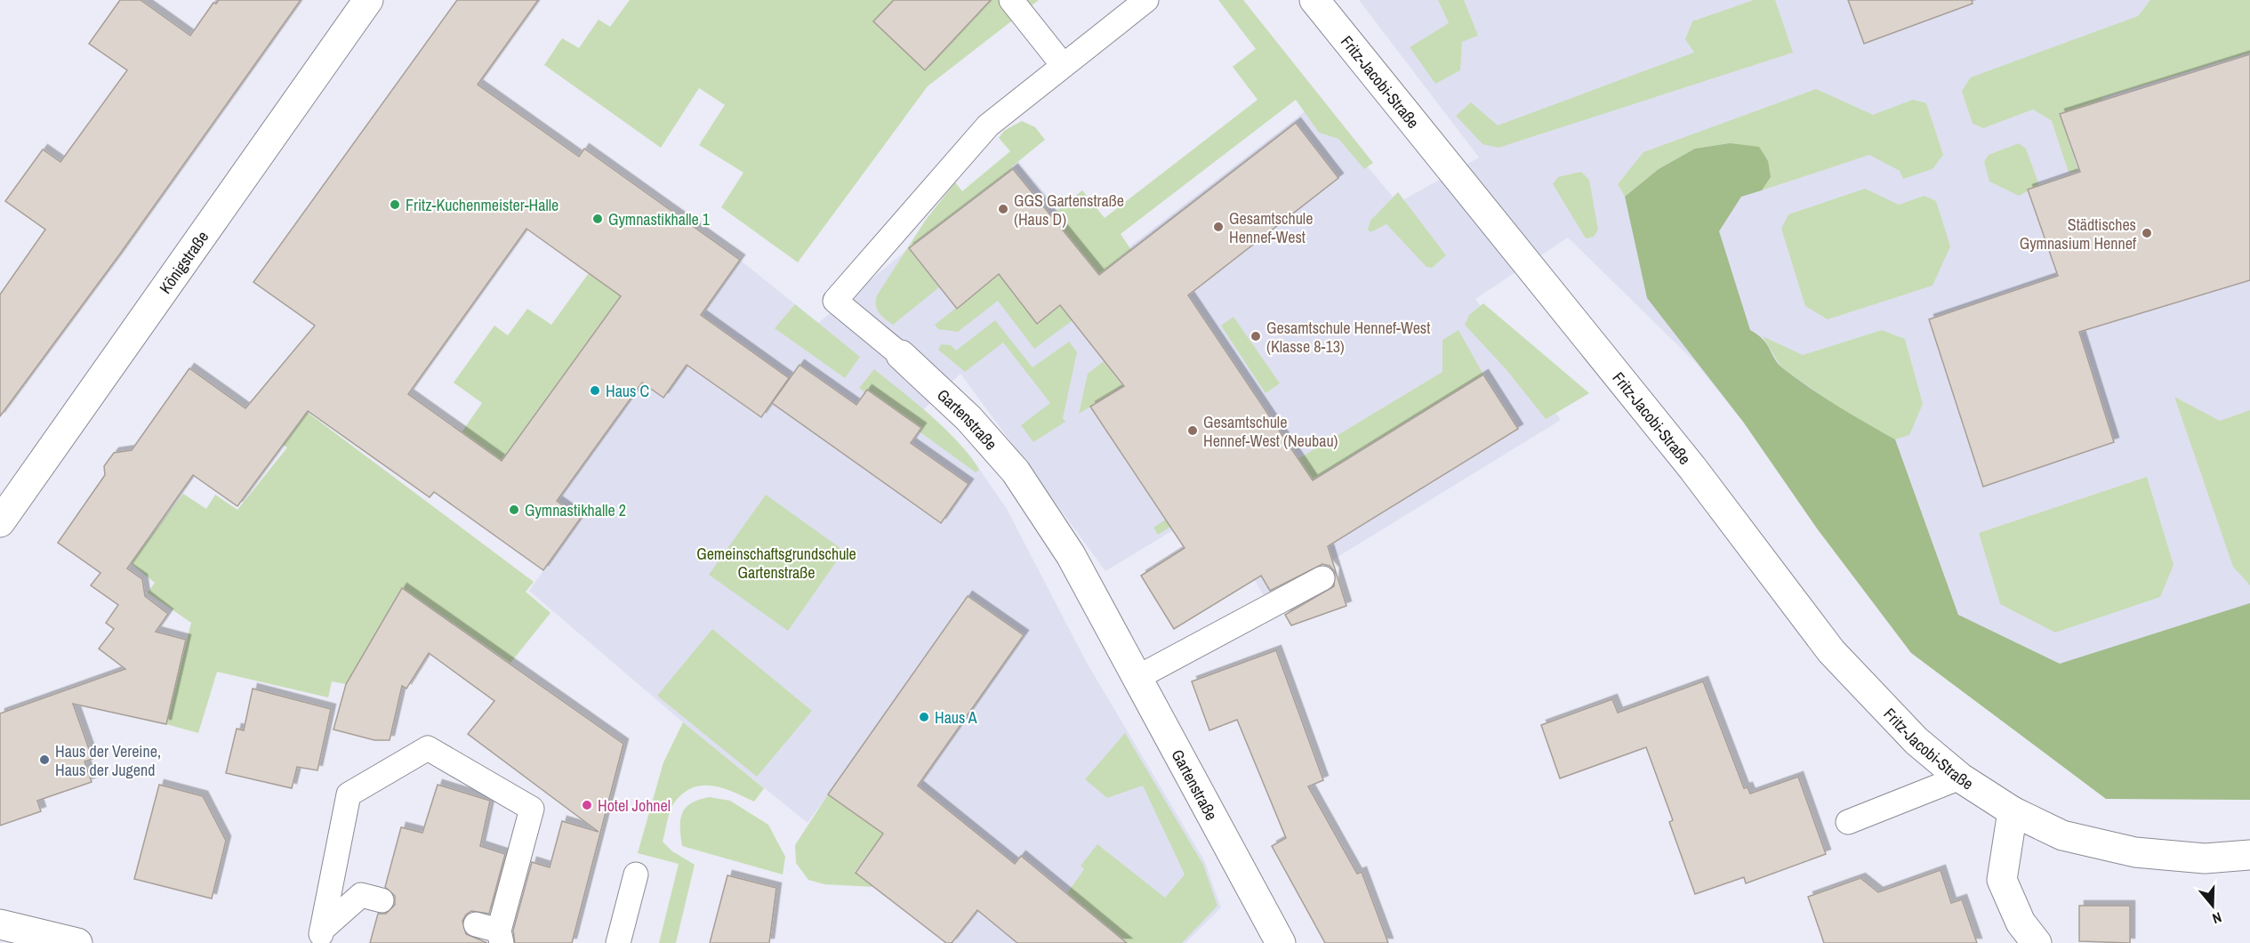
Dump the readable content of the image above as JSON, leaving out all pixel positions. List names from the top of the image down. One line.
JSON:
{"streets":{"street":["Fritz-Jacobi-Straße","Königstraße","Gartenstraße"]},"parks":["Gemeinschaftsgrundschule Gartenstraße"],"places":["Fritz-Kuchenmeister-Halle","GGS Gartenstraße (Haus D)","Gymnastikhalle 1","Gesamtschule Hennef-West","Städtisches Gymnasium Hennef","Gesamtschule Hennef-West (Klasse 8-13)","Haus C","Gesamtschule Hennef-West (Neubau)","Gymnastikhalle 2","Haus A","Haus der Vereine, Haus der Jugend","Hotel Johnel"],"north":"bottom"}
